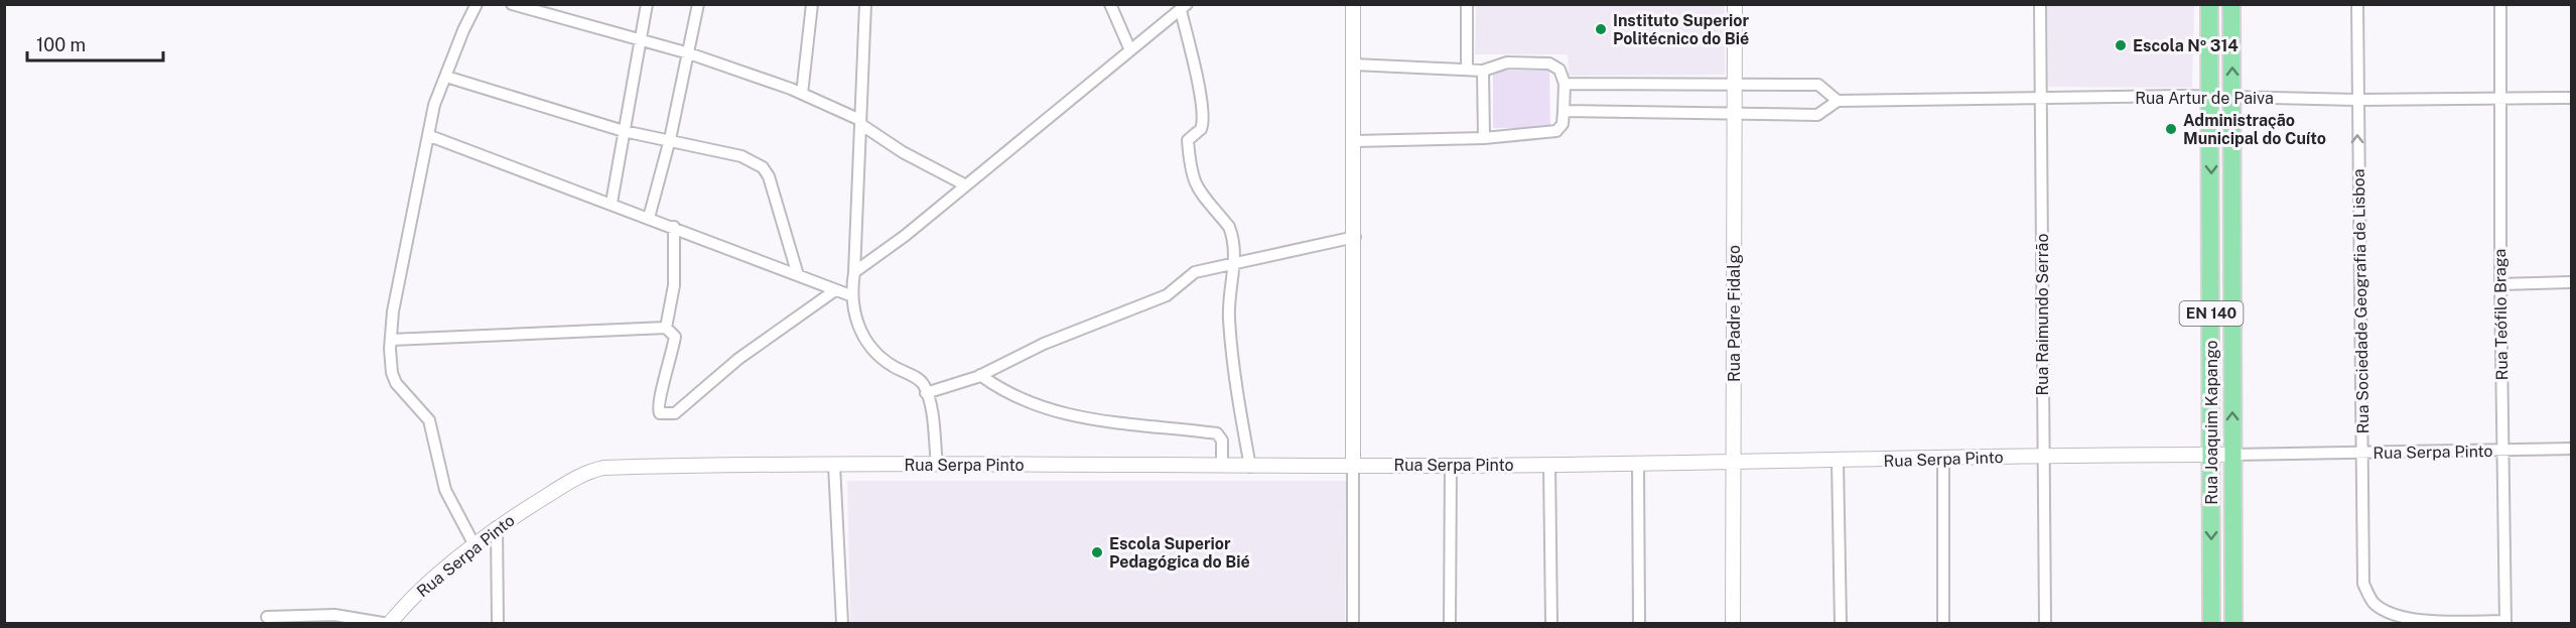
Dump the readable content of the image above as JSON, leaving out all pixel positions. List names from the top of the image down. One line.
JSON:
{"streets":{"main road":["EN 140","Rua Joaquim Kapango"],"street":["Rua Artur de Paiva","Rua Sociedade Geografia de Lisboa","Rua Padre Fidalgo","Rua Raimundo Serrão","Rua Teófilo Braga","Rua Serpa Pinto"]},"crossings":[["Rua Artur de Paiva","Rua Sociedade Geografia de Lisboa"],["Rua Artur de Paiva","Rua Raimundo Serrão"],["Rua Artur de Paiva","Rua Teófilo Braga"],["Rua Artur de Paiva","Rua Joaquim Kapango"],["Rua Sociedade Geografia de Lisboa","Rua Teófilo Braga"],["Rua Sociedade Geografia de Lisboa","Rua Serpa Pinto"],["Rua Padre Fidalgo","Rua Serpa Pinto"],["Rua Raimundo Serrão","Rua Serpa Pinto"],["Rua Teófilo Braga","Rua Serpa Pinto"],["Rua Joaquim Kapango","Rua Serpa Pinto"]],"one_way":["Rua Sociedade Geografia de Lisboa"],"places":["Instituto Superior Politécnico do Bié","Escola Nº 314","Administração Municipal do Cuíto","Escola Superior Pedagógica do Bié"],"scale_bar":"100 m"}
